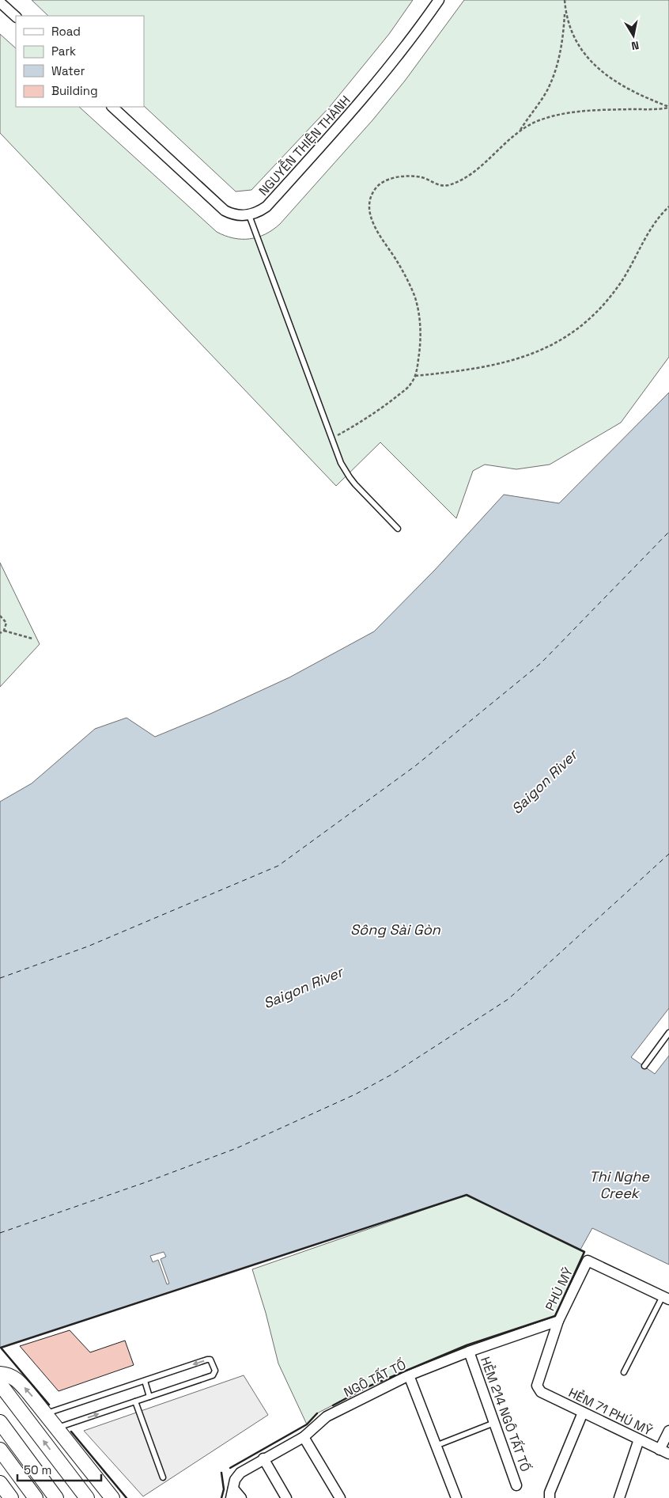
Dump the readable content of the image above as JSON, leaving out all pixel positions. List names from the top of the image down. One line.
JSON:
{"streets":{"street":["NGUYỄN THIỆN THÀNH","PHÚ MỸ","NGÔ TẤT TỐ","HẺM 71 PHÚ MỸ","HẺM 214 NGÔ TẤT TỐ"]},"crossings":[["PHÚ MỸ","NGÔ TẤT TỐ"],["PHÚ MỸ","HẺM 71 PHÚ MỸ"],["NGÔ TẤT TỐ","HẺM 214 NGÔ TẤT TỐ"]],"water":["Saigon River","Sông Sài Gòn","Thi Nghe Creek"],"legend":["Road","Park","Water","Building"],"scale_bar":"50 m","north":"bottom"}
